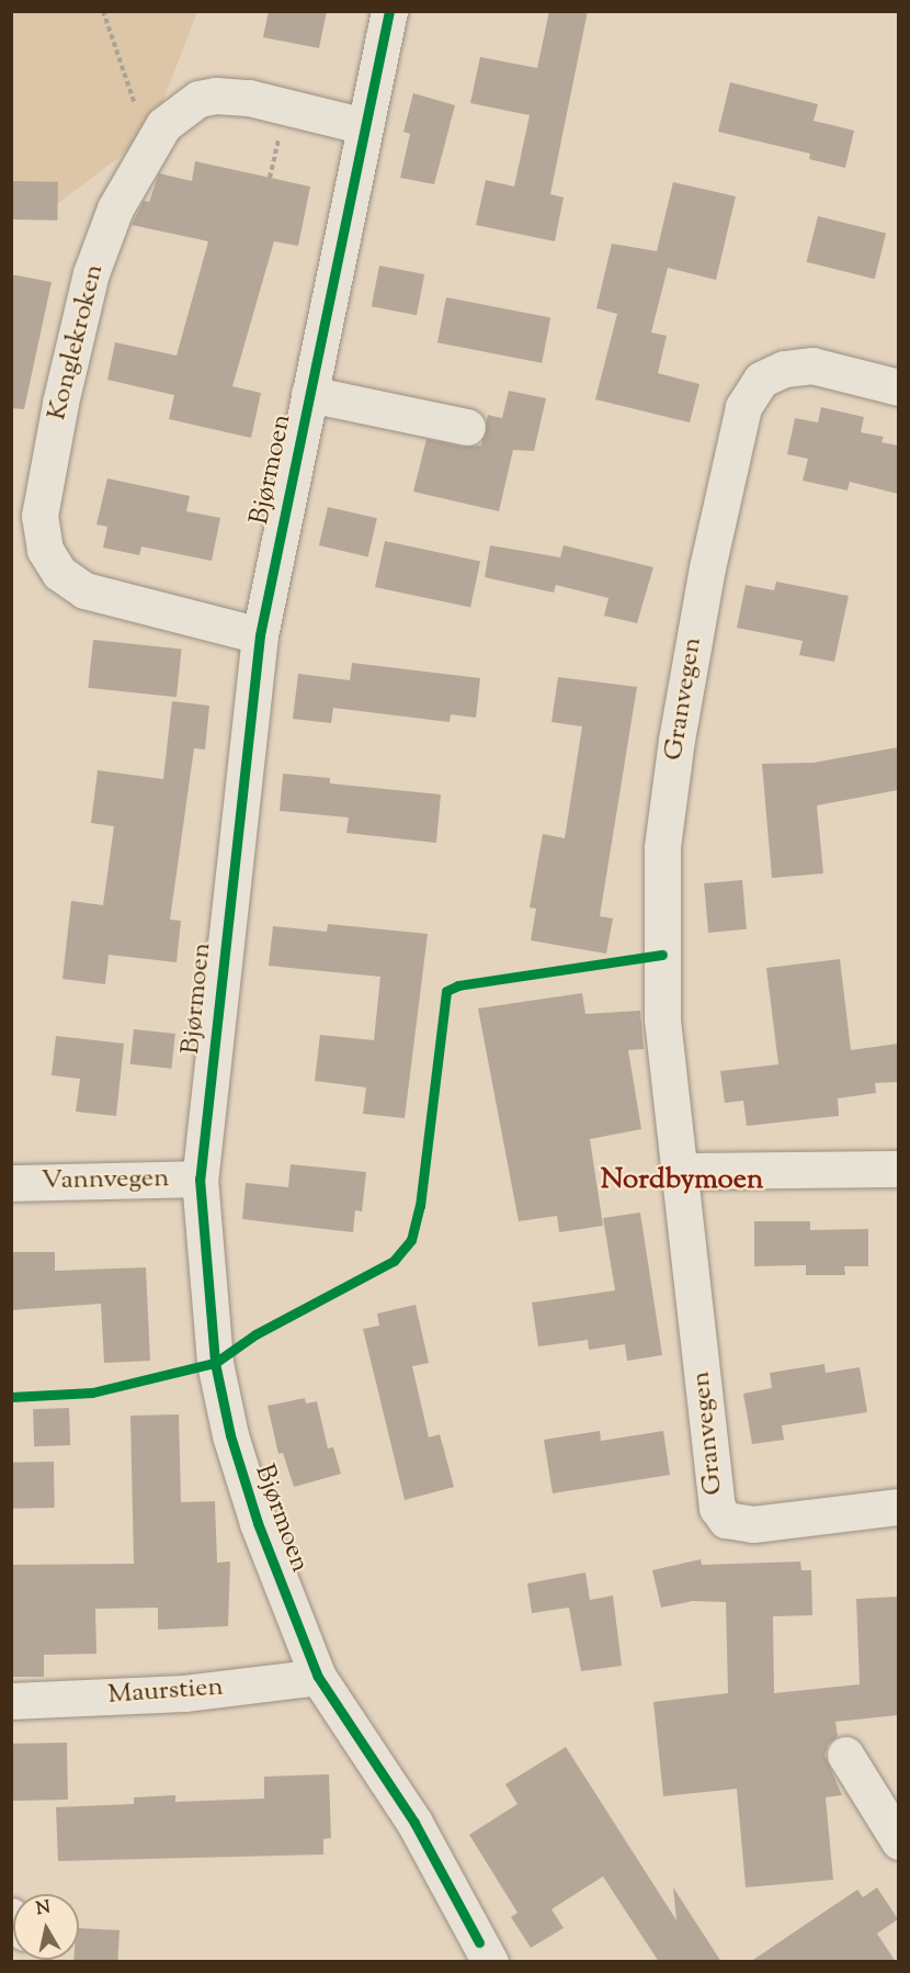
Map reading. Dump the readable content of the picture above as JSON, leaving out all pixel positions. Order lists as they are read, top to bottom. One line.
{"streets":{"street":["Konglekroken","Bjørmoen","Granvegen","Vannvegen","Maurstien"]},"crossings":[["Konglekroken","Bjørmoen"],["Bjørmoen","Vannvegen"],["Bjørmoen","Maurstien"]],"districts":["Nordbymoen"],"north":"top"}
